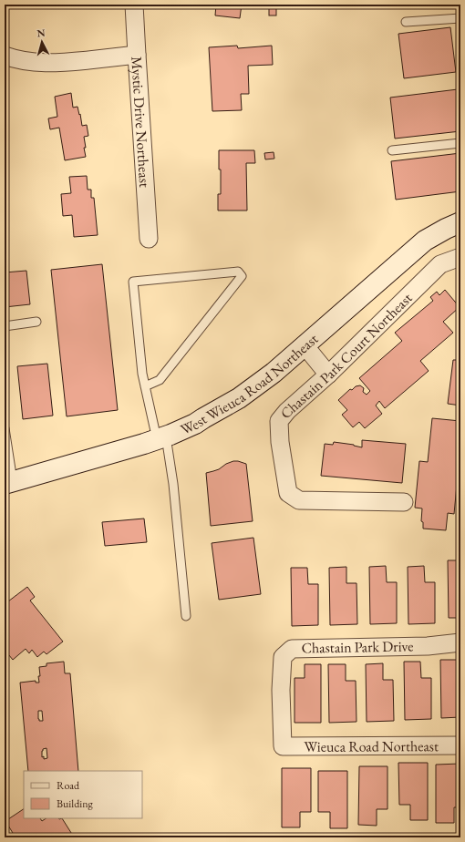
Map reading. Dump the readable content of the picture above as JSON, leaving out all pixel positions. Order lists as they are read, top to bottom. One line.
{"streets":{"street":["Mystic Drive Northeast","Chastain Park Court Northeast","West Wieuca Road Northeast","Chastain Park Drive","Wieuca Road Northeast"]},"crossings":[["Chastain Park Drive","Wieuca Road Northeast"]],"legend":["Road","Building"],"north":"top"}
